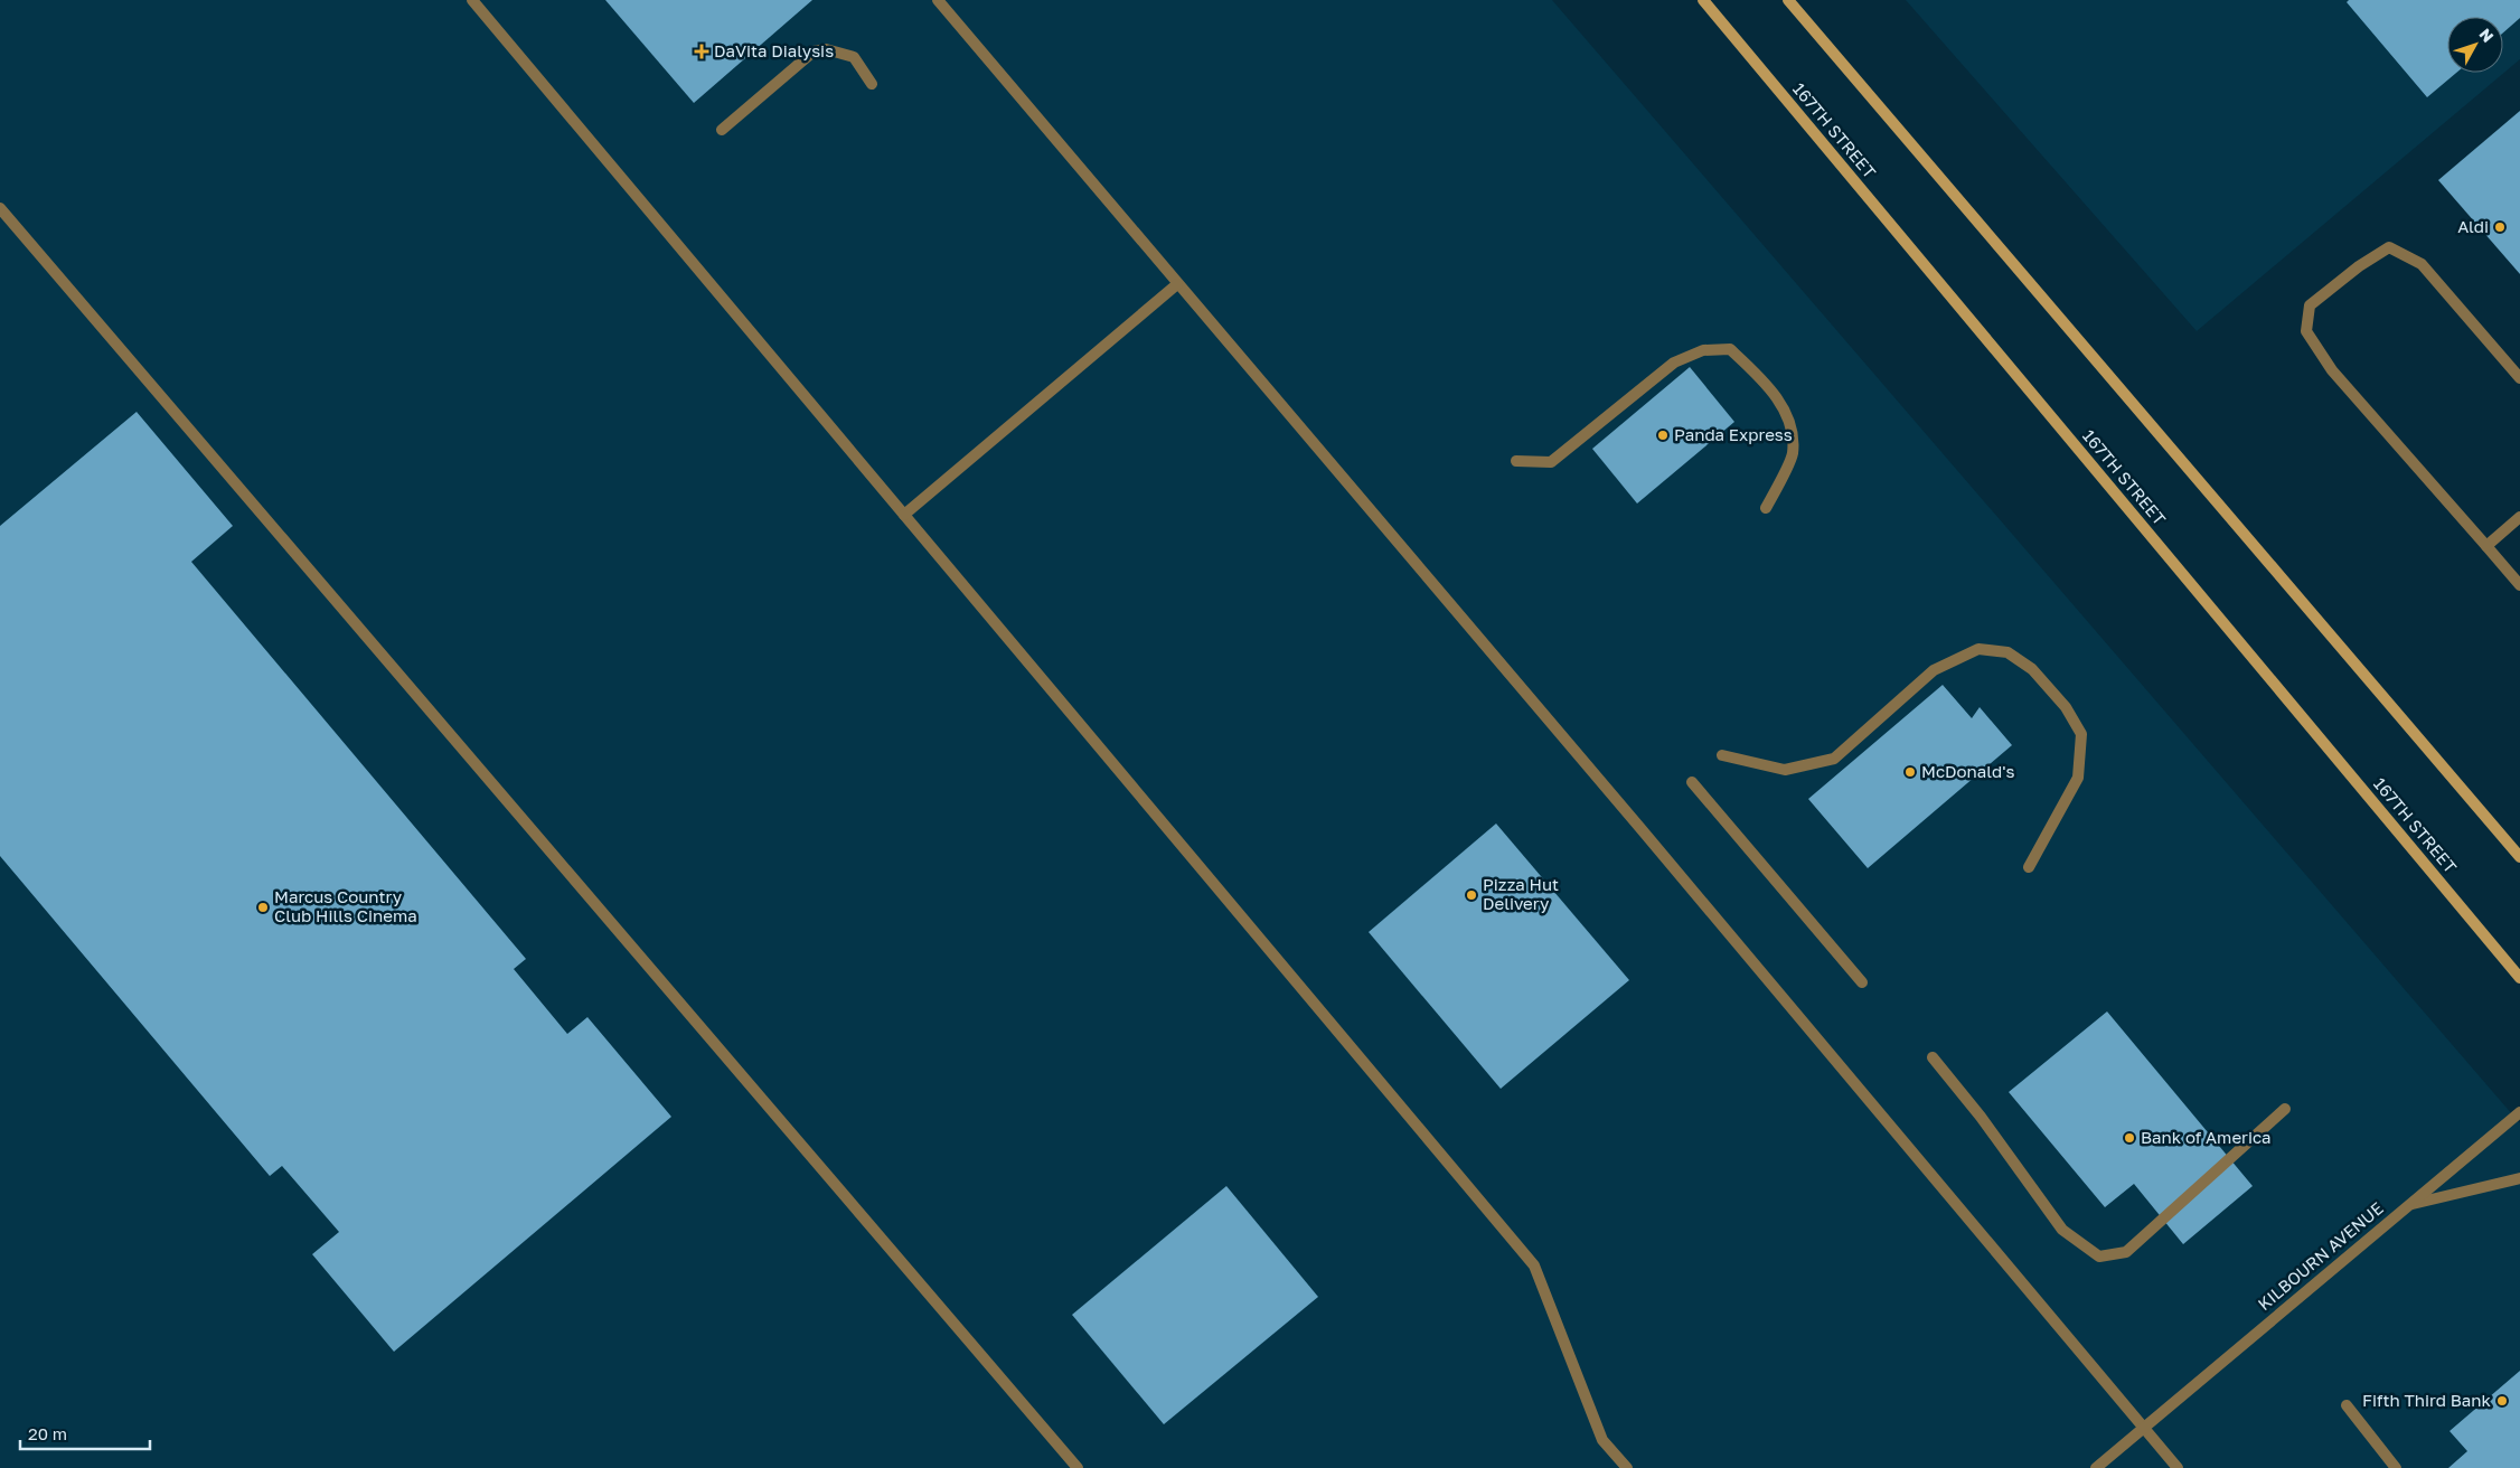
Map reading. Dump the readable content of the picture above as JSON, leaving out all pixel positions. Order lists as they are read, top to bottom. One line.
{"streets":{"main road":["167TH STREET"],"lane":["KILBOURN AVENUE"]},"places":{"health":["DaVita Dialysis"],"other":["Aldi","Panda Express","McDonald's","Pizza Hut Delivery","Marcus Country Club Hills Cinema","Bank of America","Fifth Third Bank"]},"scale_bar":"20 m","north":"top right"}
